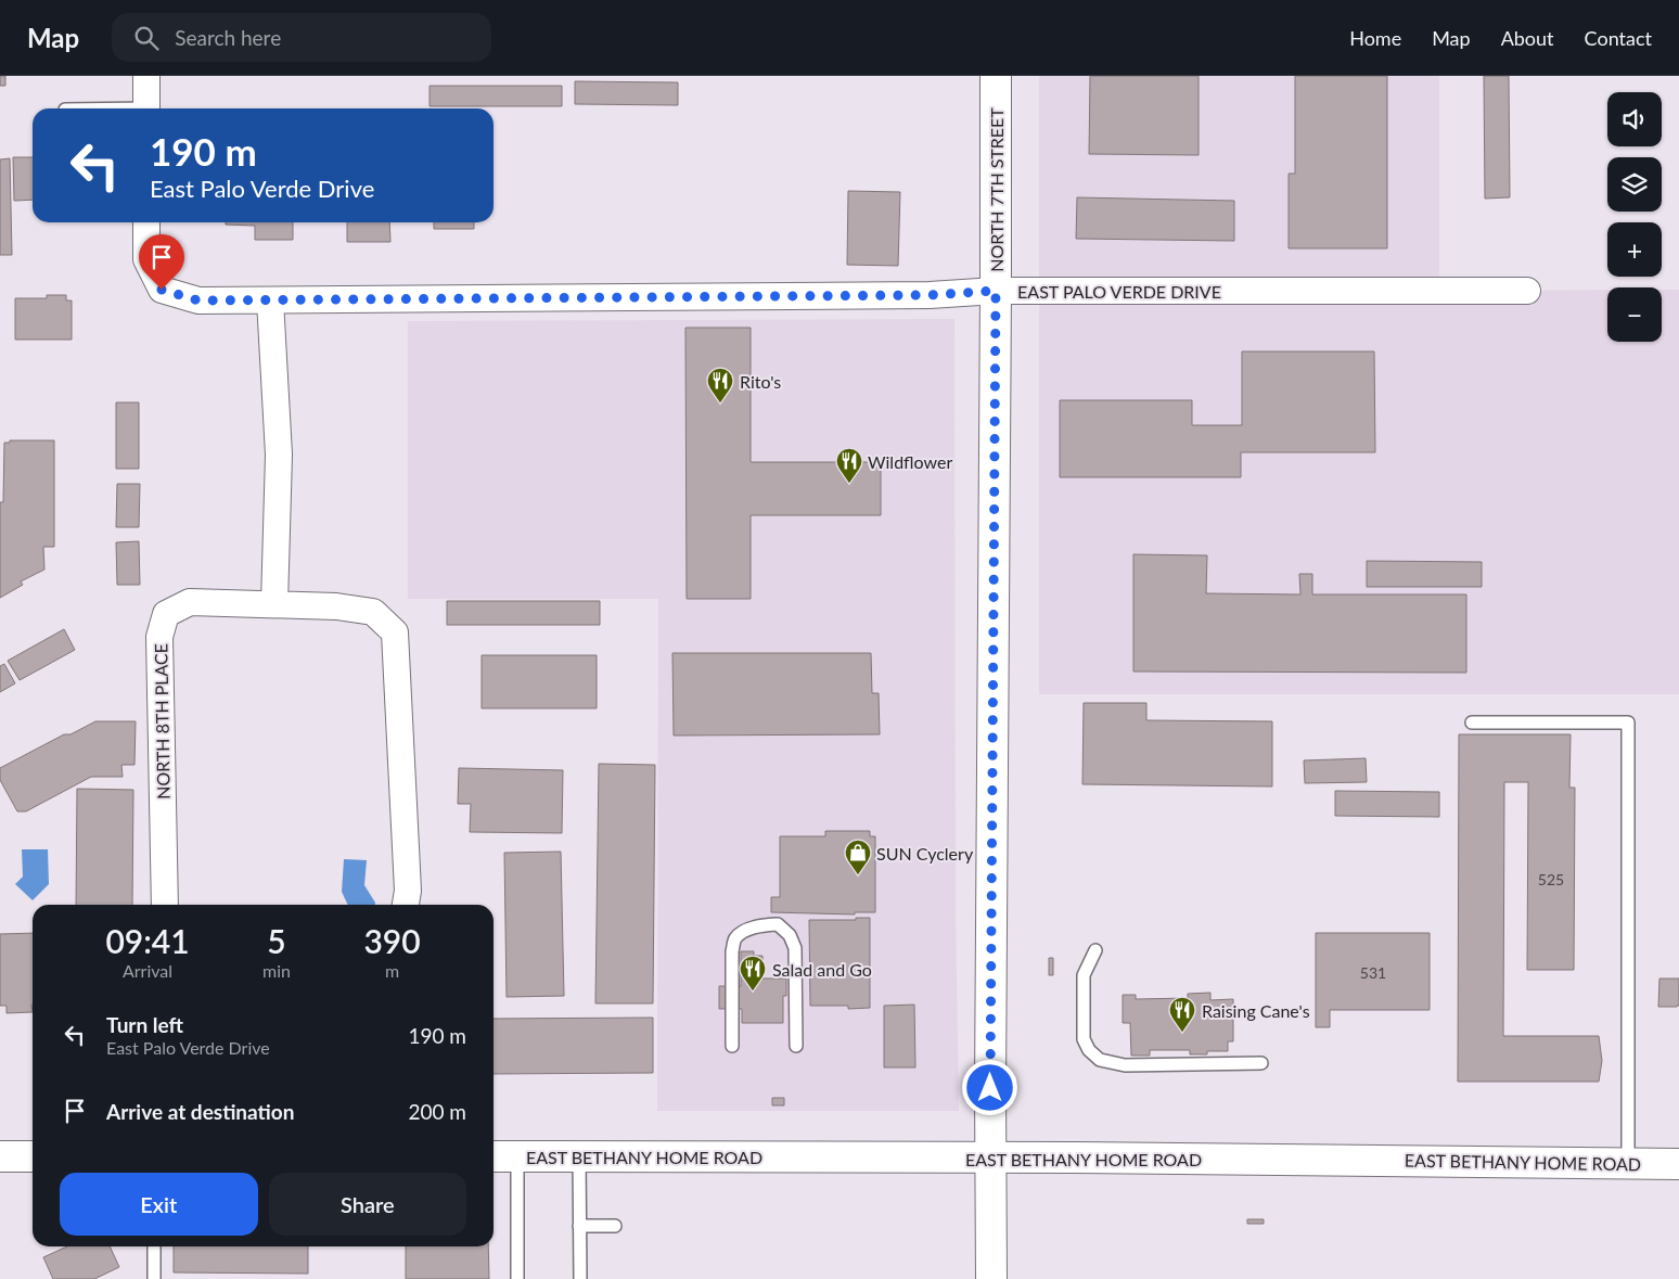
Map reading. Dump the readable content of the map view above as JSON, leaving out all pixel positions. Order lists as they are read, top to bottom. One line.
{"streets":{"main road":["NORTH 7TH STREET","EAST BETHANY HOME ROAD"],"street":["EAST PALO VERDE DRIVE","NORTH 8TH PLACE"]},"crossings":[["NORTH 7TH STREET","EAST PALO VERDE DRIVE"],["NORTH 7TH STREET","EAST BETHANY HOME ROAD"]],"places":{"restaurant":["Rito's","Wildflower","Salad and Go","Raising Cane's"],"shop":["SUN Cyclery"]},"house_numbers":["525","531"],"page":{"header":"Map","search":"Search here","nav":["Home","Map","About","Contact"],"map_buttons":["+","−"],"turn":["190 m","East Palo Verde Drive"],"eta":["09:41","Arrival","5","min","390","m"],"list":[{"name":"Turn left","note":"East Palo Verde Drive","value":"190 m"},{"name":"Arrive at destination","value":"200 m"}],"buttons":["Exit","Share"]}}
